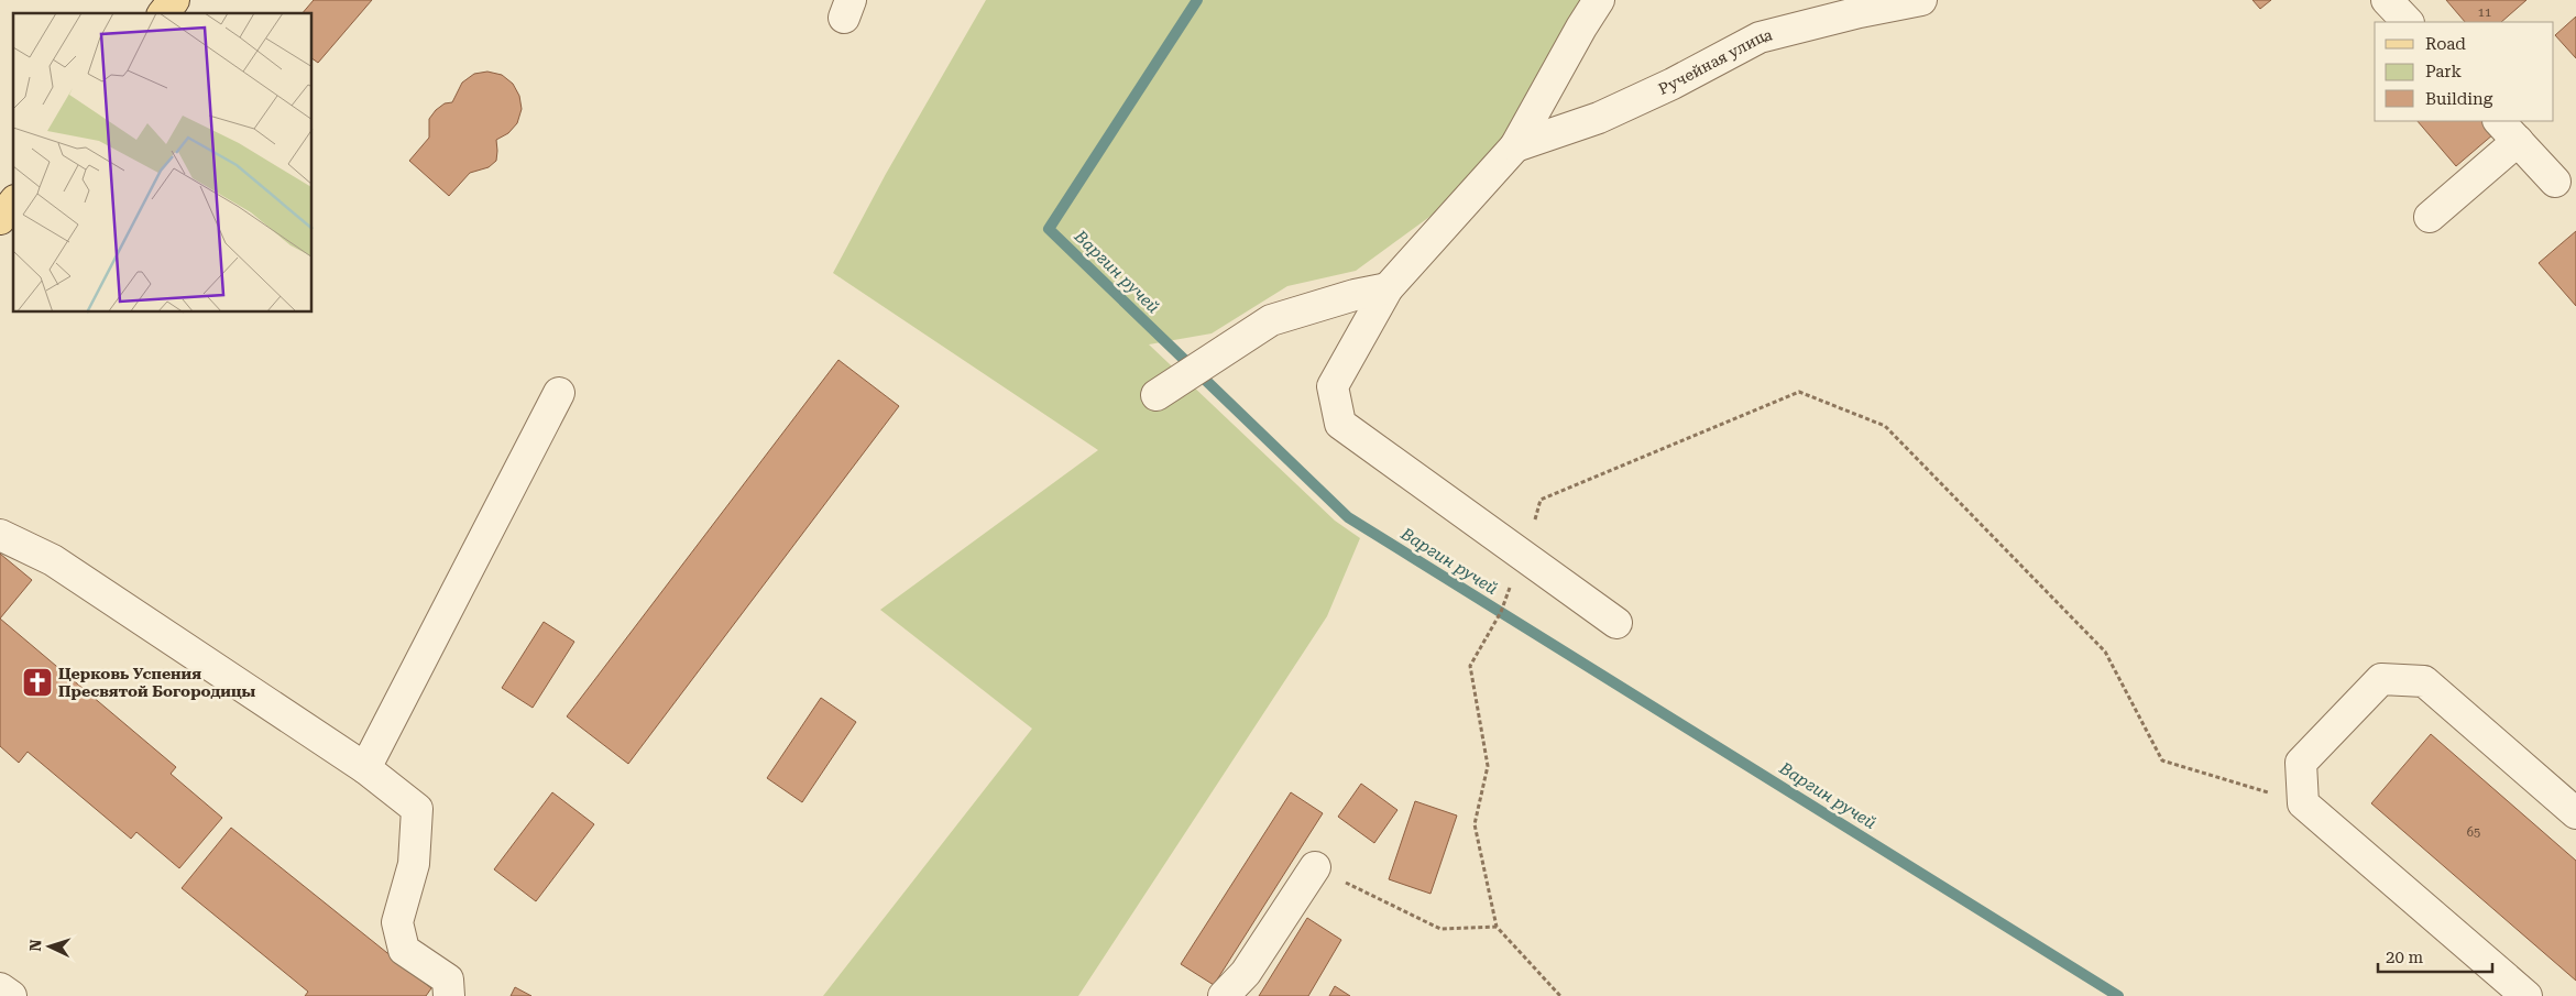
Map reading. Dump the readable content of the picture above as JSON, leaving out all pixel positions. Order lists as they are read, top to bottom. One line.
{"streets":{"street":["Ручейная улица"]},"water":["Варгин ручей"],"places":{"church":["Церковь Успения Пресвятой Богородицы"]},"house_numbers":["11","65"],"legend":["Road","Park","Building"],"scale_bar":"20 m","north":"left"}
